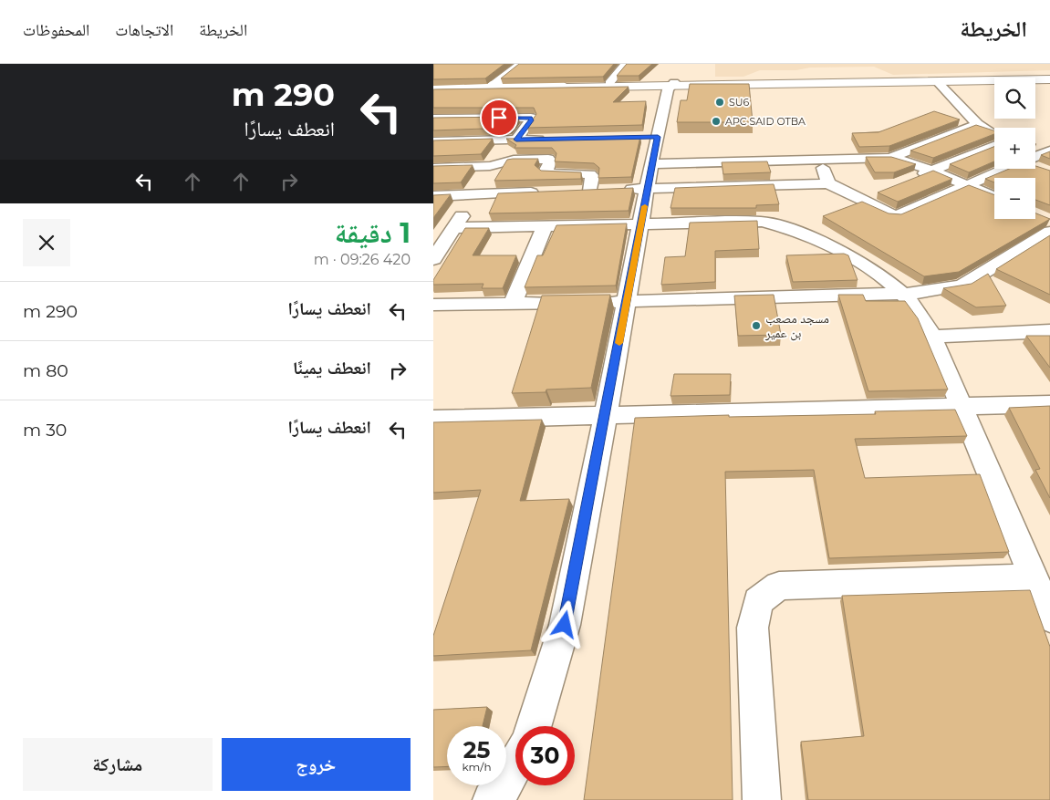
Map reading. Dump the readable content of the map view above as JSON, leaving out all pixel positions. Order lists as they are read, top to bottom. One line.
{"places":["SU6","APC SAID OTBA","مسجد مصعب بن عمير"],"page":{"header":"الخريطة","nav":["الخريطة","الاتجاهات","المحفوظات"],"turn":["290 m","انعطف يسارًا"],"map_buttons":["+","−"],"heading":["1 دقيقة","420 m · 09:26"],"list":[{"name":"انعطف يسارًا","value":"290 m"},{"name":"انعطف يمينًا","value":"80 m"},{"name":"انعطف يسارًا","value":"30 m"}],"speed":"25 km/h","limit":"30","buttons":["خروج","مشاركة"]}}
